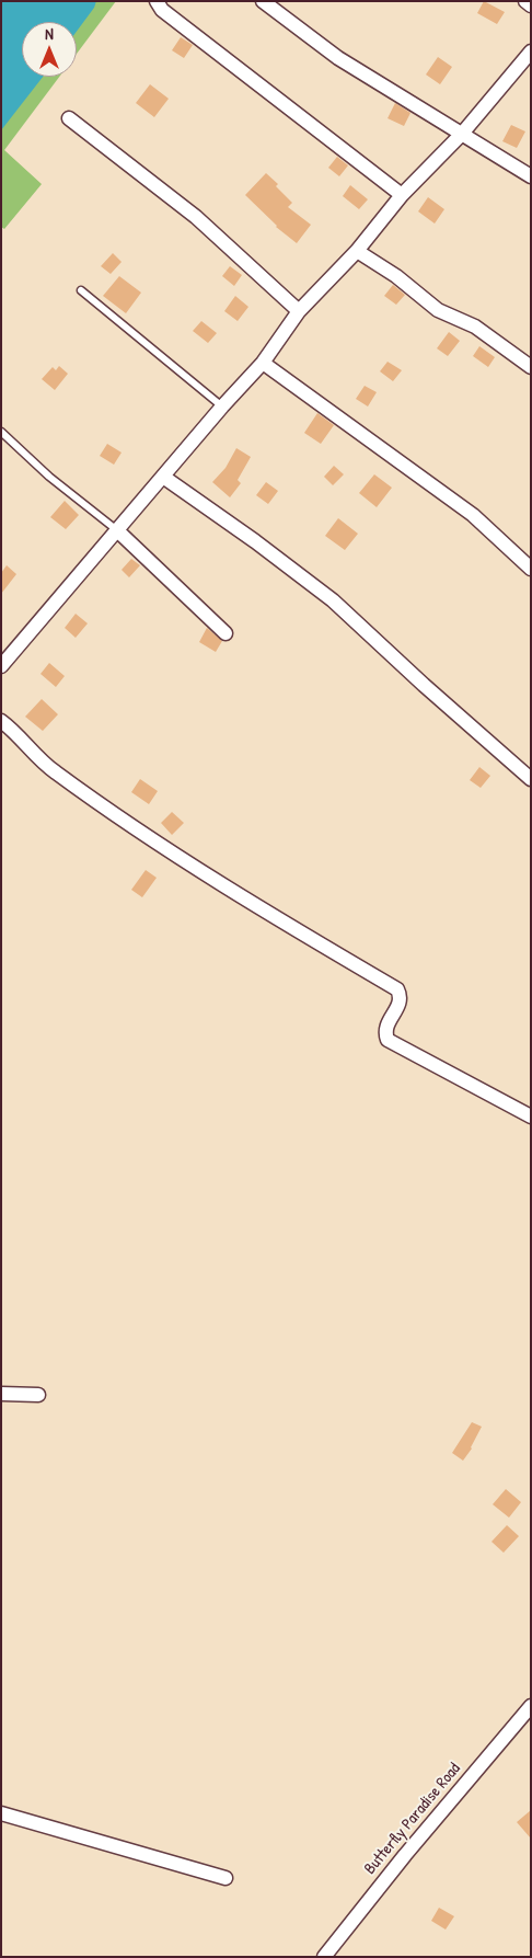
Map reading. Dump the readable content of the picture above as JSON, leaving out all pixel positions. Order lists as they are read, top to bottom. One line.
{"streets":{"street":["Butterfly Paradise Road"]},"north":"top"}
